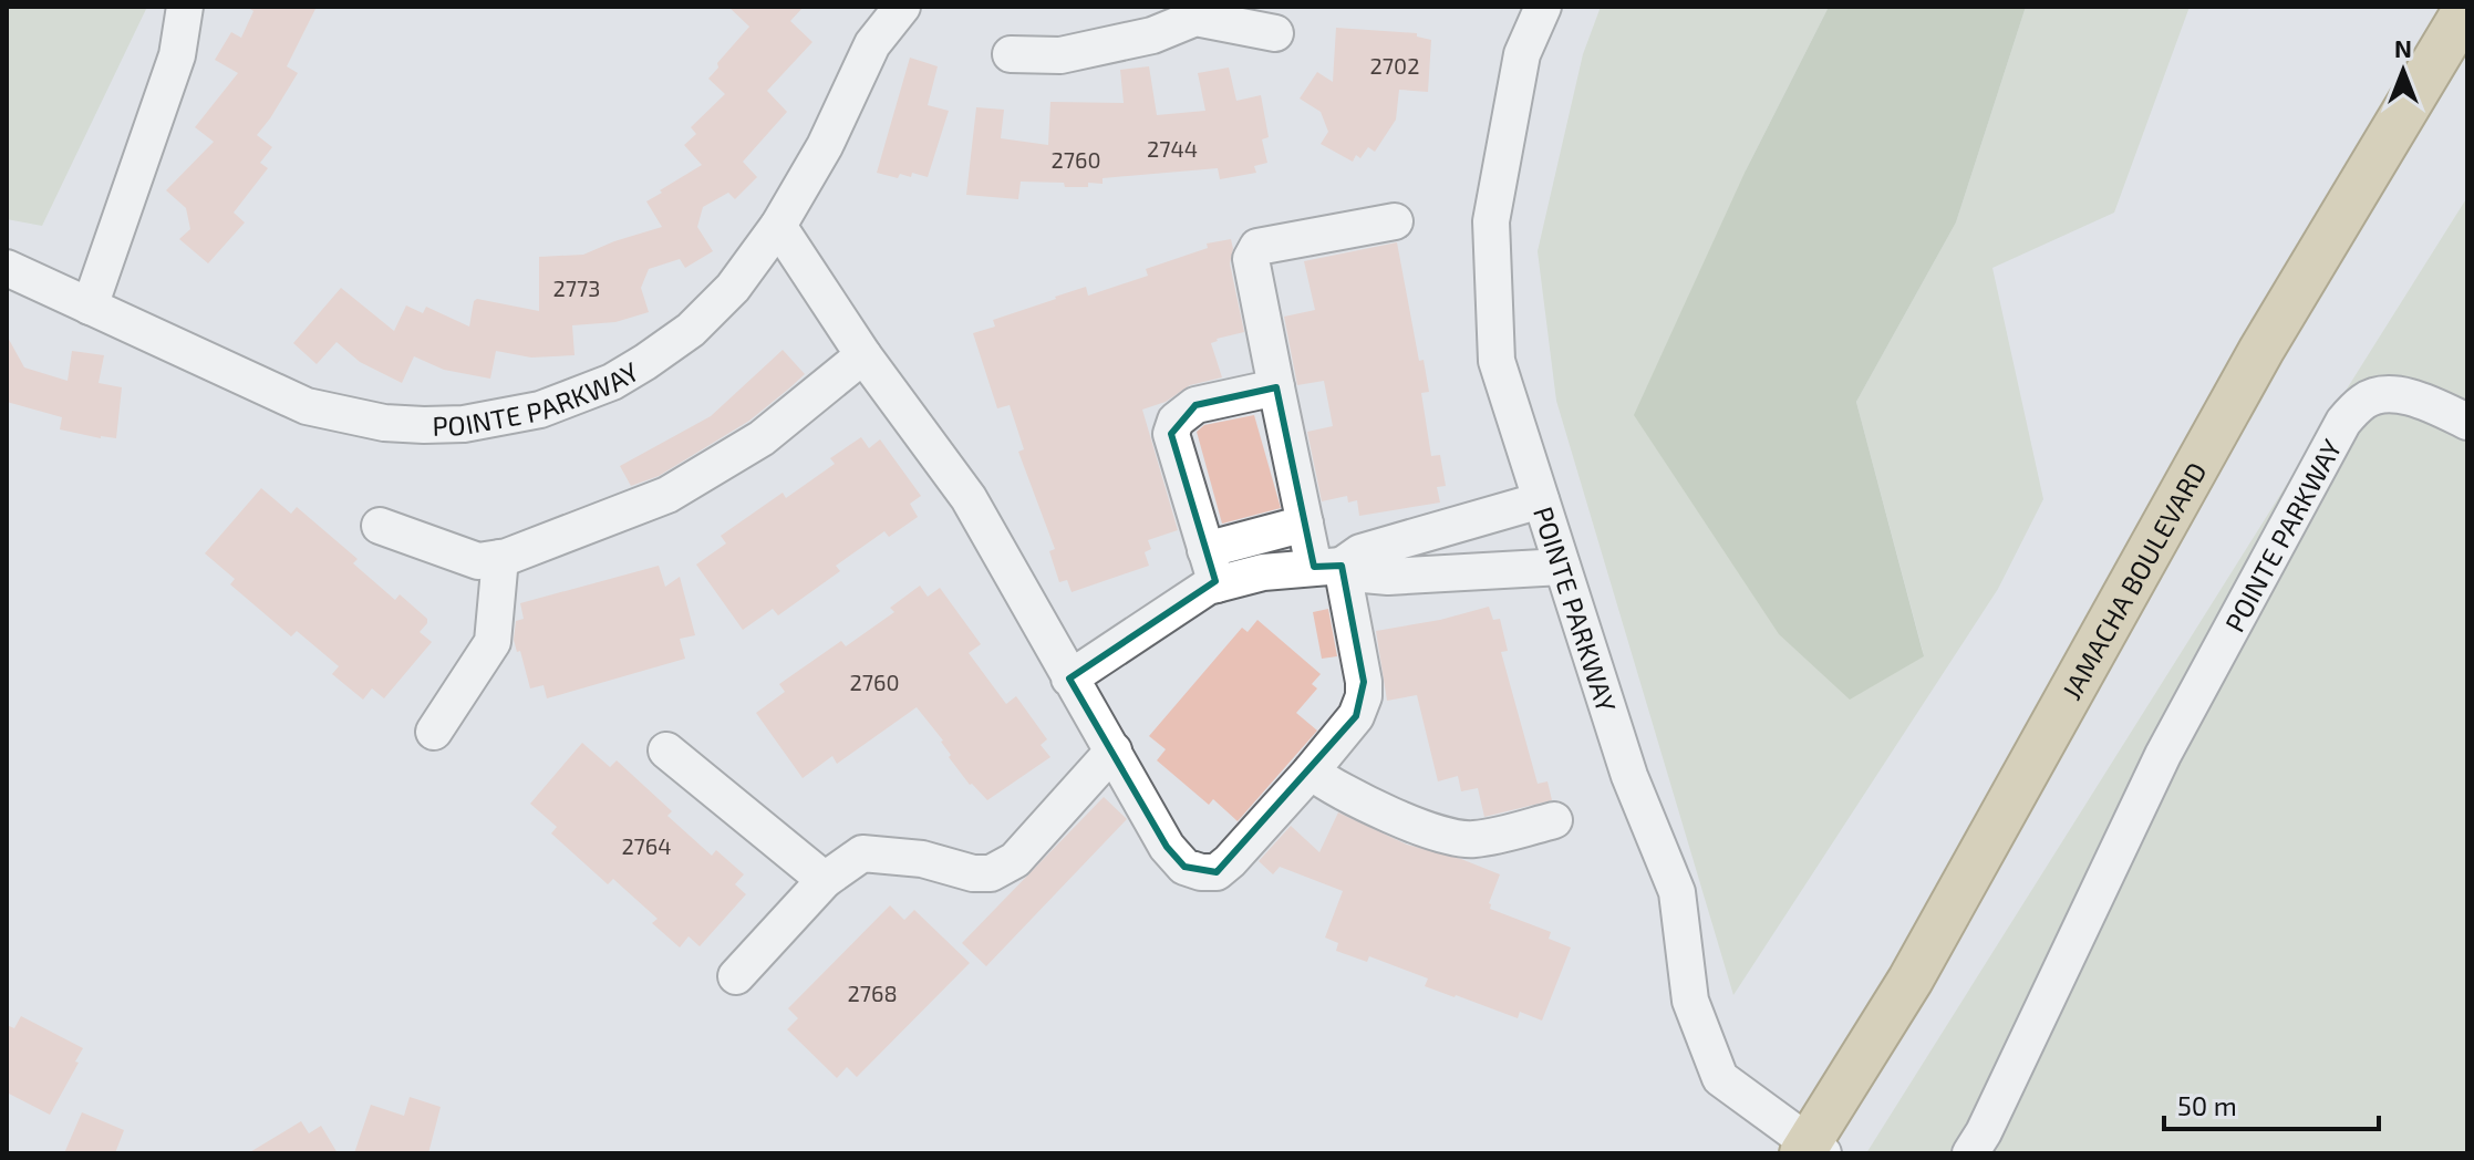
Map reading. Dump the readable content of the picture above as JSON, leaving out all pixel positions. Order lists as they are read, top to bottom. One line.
{"streets":{"main road":["JAMACHA BOULEVARD"],"street":["POINTE PARKWAY"]},"crossings":[["POINTE PARKWAY","JAMACHA BOULEVARD"]],"house_numbers":["2702","2744","2760","2773","2760","2764","2768"],"scale_bar":"50 m","north":"top"}
